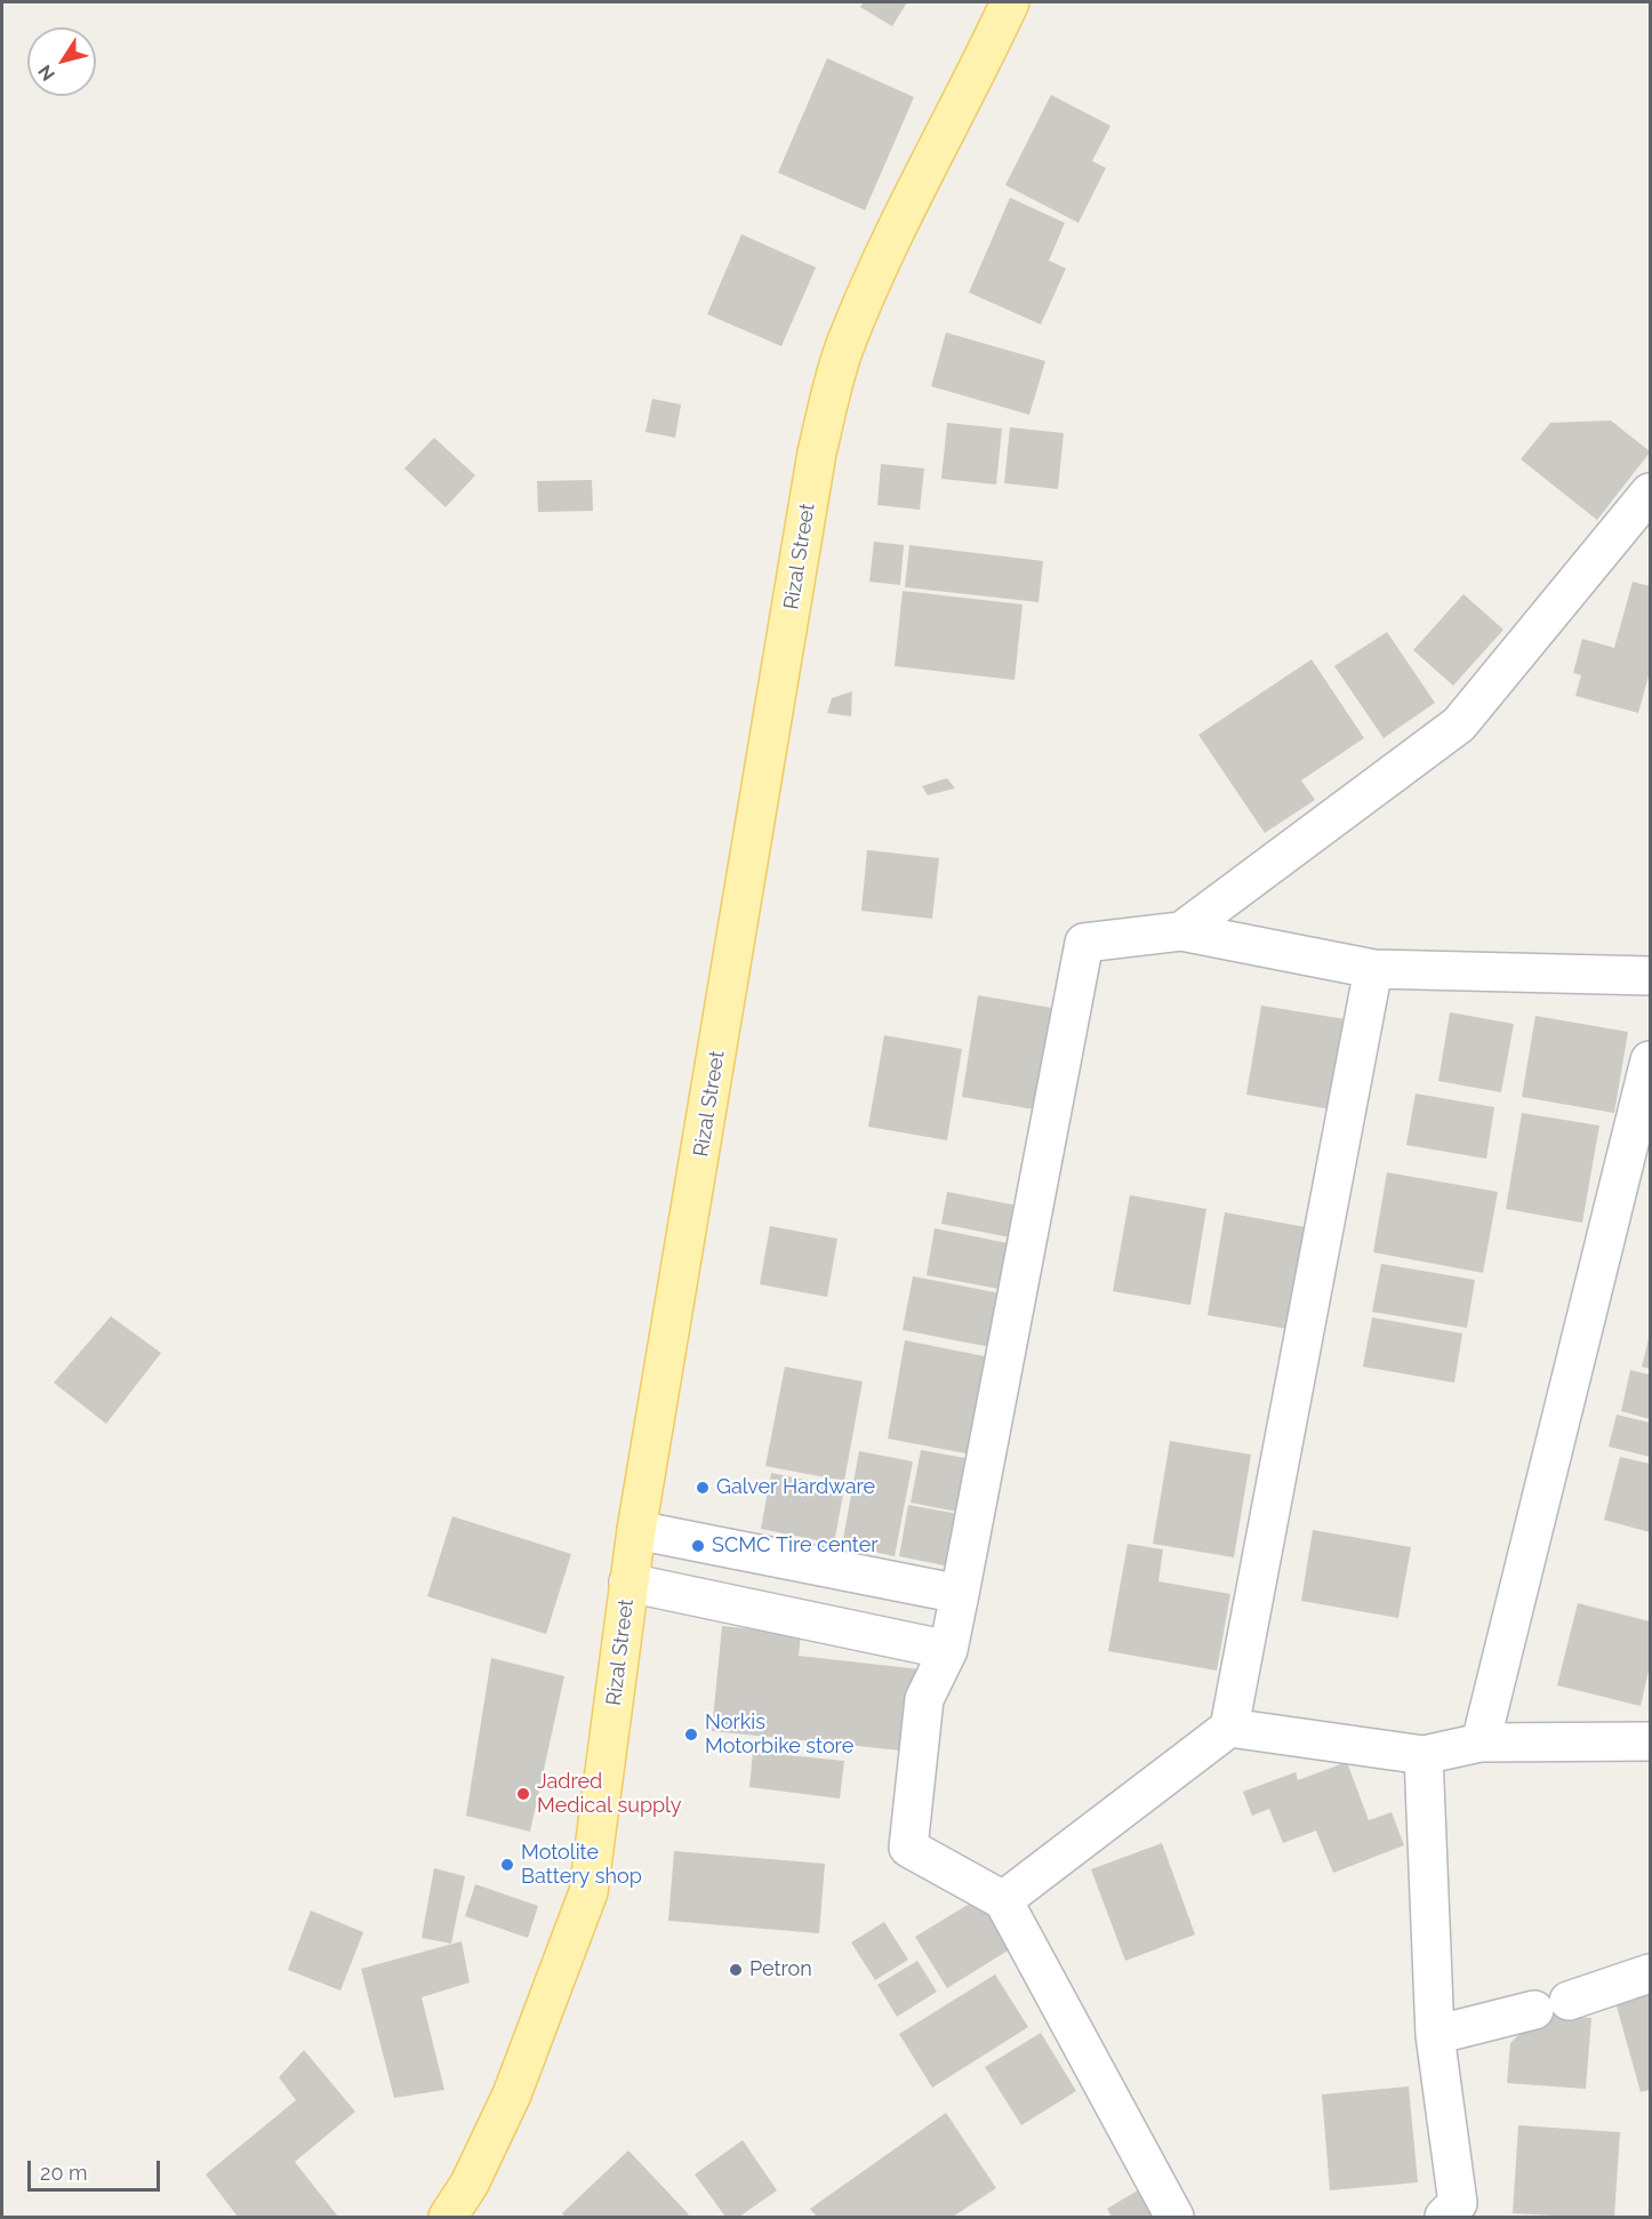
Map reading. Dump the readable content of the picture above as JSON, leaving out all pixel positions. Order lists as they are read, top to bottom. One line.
{"streets":{"main road":["Rizal Street"]},"places":["Galver Hardware","SCMC Tire center","Norkis Motorbike store","Jadred Medical supply","Motolite Battery shop","Petron"],"scale_bar":"20 m","north":"bottom left"}
